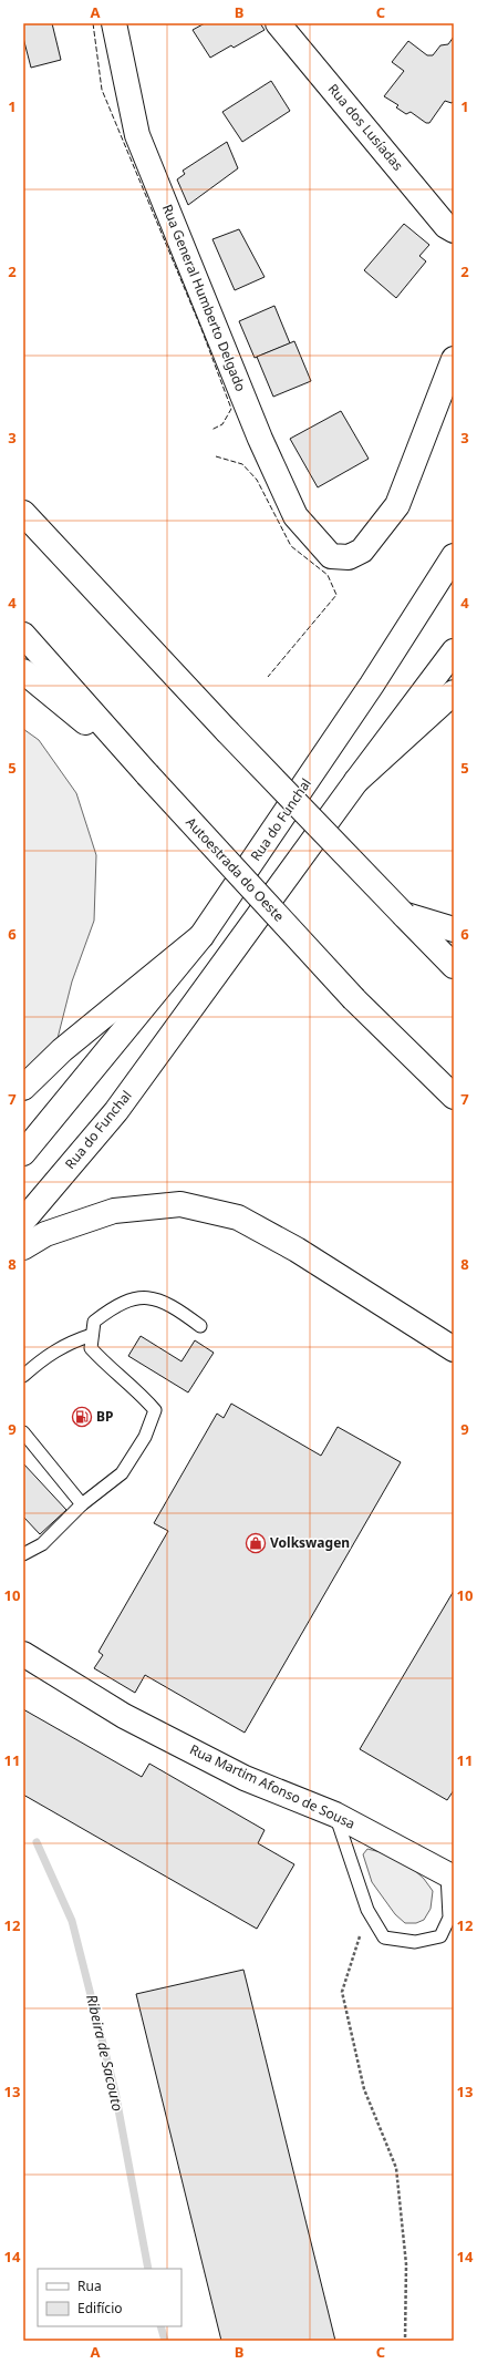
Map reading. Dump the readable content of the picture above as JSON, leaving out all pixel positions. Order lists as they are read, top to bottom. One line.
{"streets":{"main road":["Rua dos Lusíadas","Rua General Humberto Delgado","Rua do Funchal","Autoestrada do Oeste","Rua Martim Afonso de Sousa"]},"water":["Ribeira de Sacouto"],"places":{"fuel station":["BP"],"shop":["Volkswagen"]},"legend":["Rua","Edifício"],"grid":{"columns":["A","B","C"],"rows":["1","2","3","4","5","6","7","8","9","10","11","12","13","14"]}}
